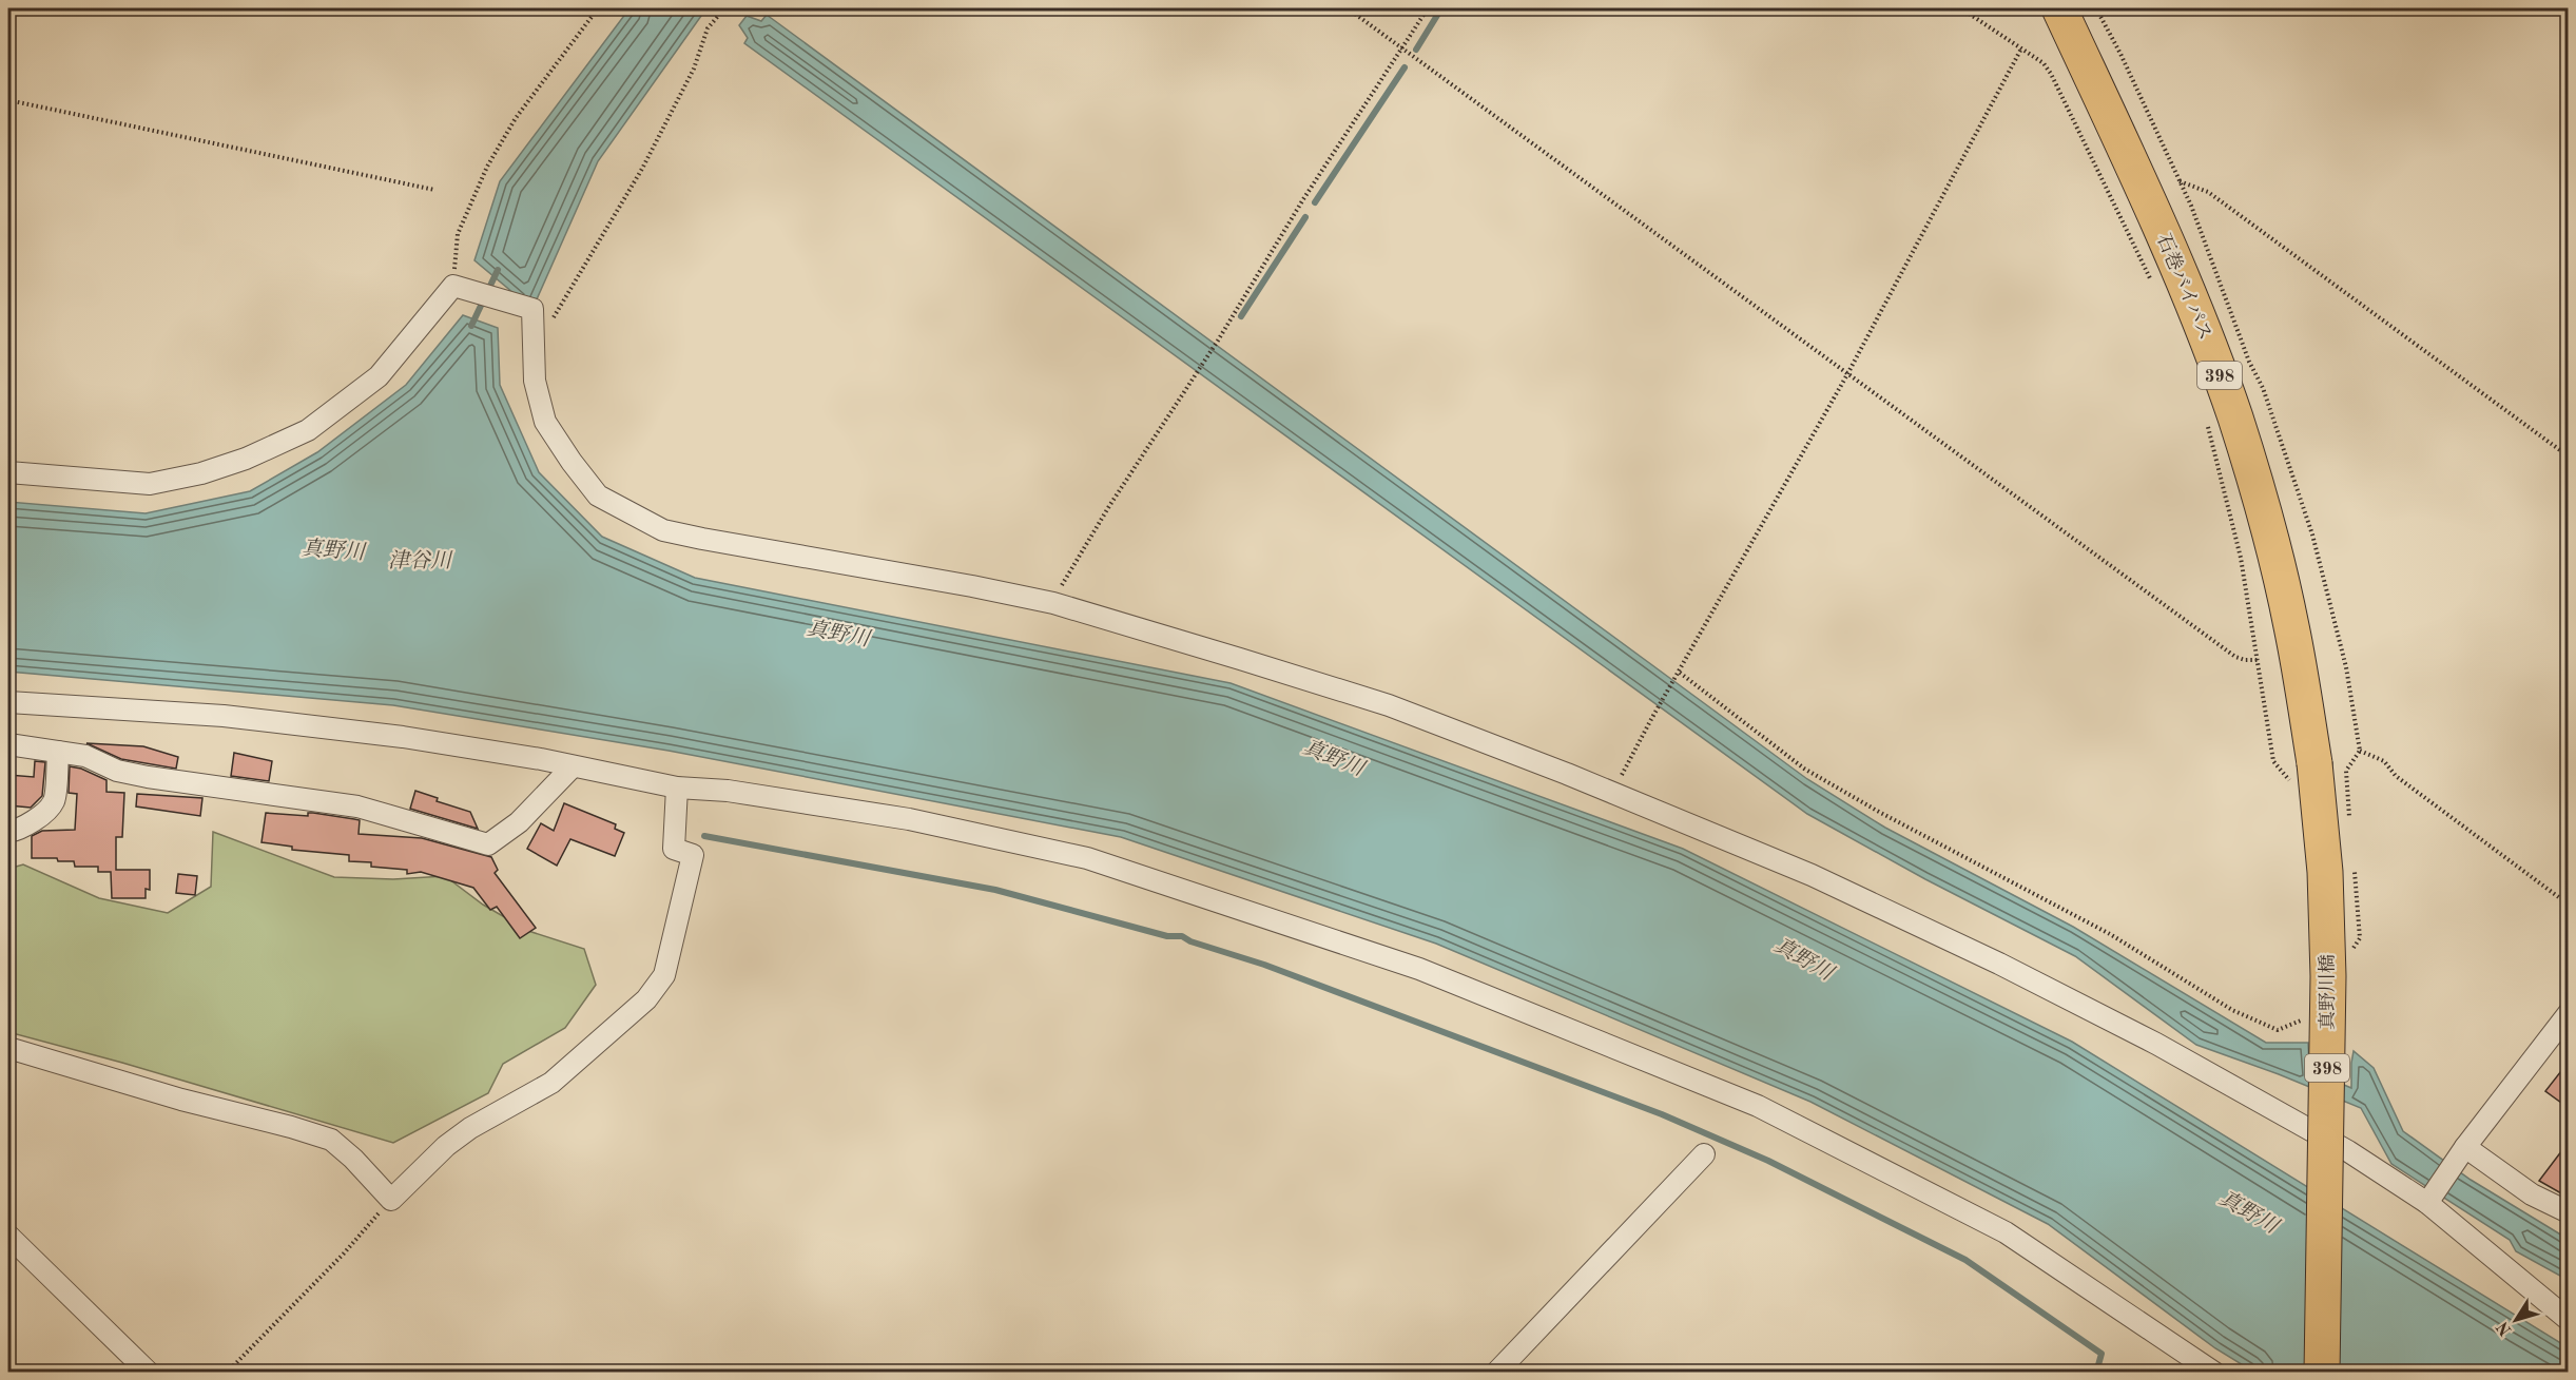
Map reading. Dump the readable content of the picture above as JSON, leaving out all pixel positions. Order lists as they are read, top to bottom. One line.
{"streets":{"highway":["石巻バイパス","398","真野川橋"]},"crossings":[["石巻バイパス","真野川橋"]],"water":["真野川","津谷川"],"north":"bottom left"}
